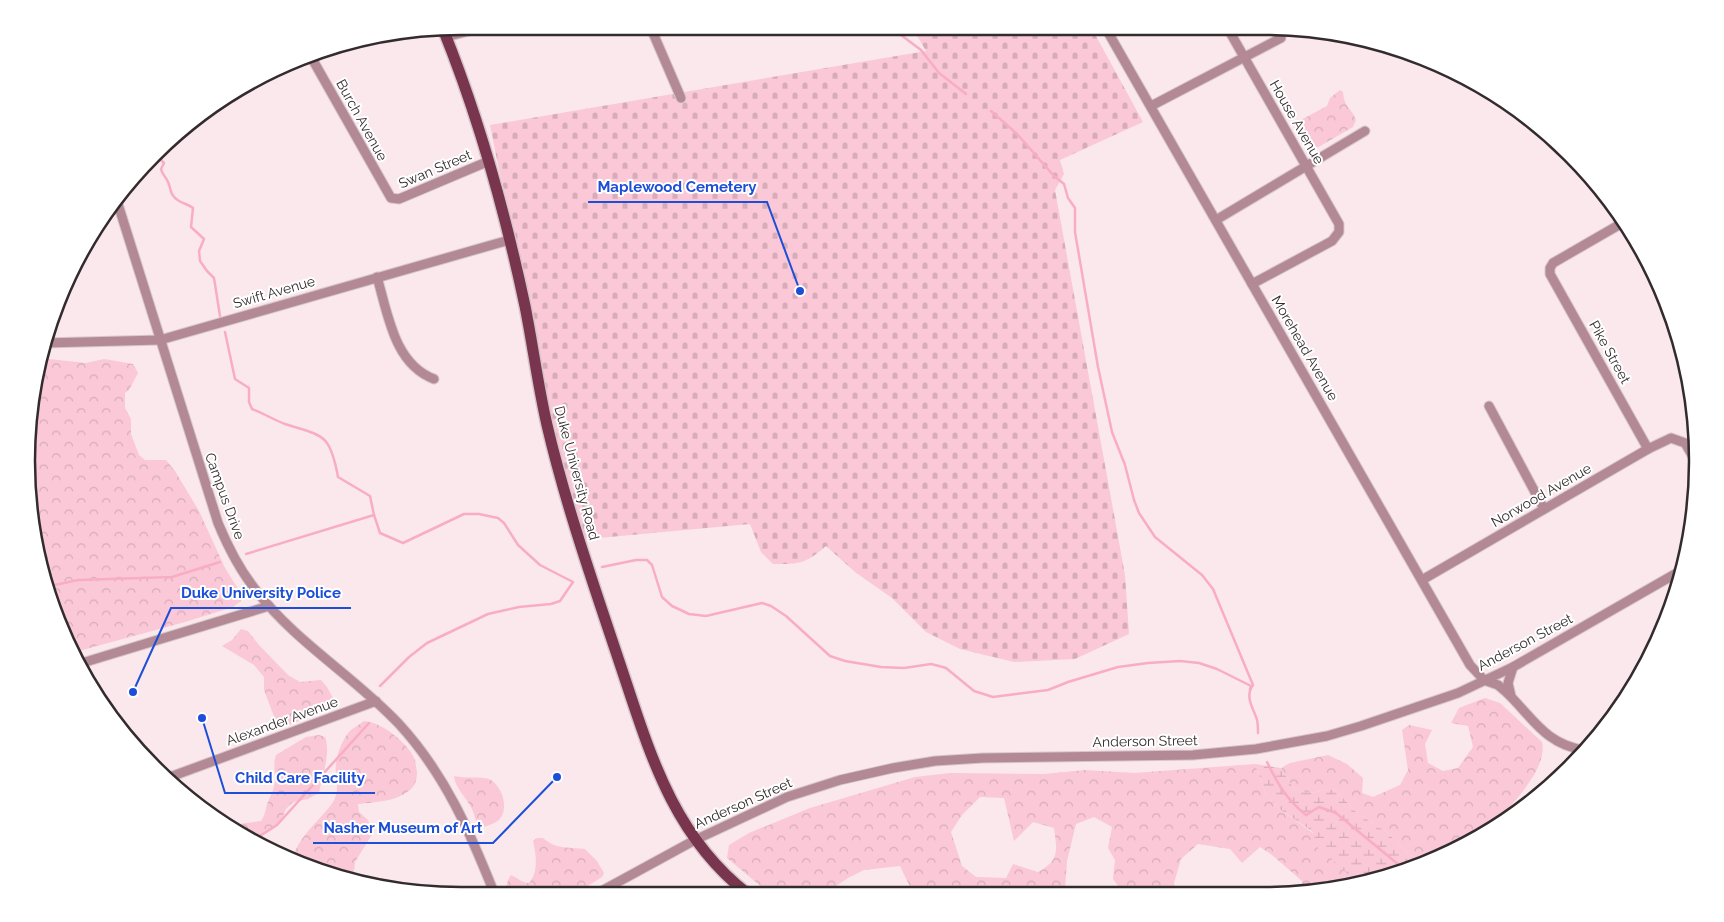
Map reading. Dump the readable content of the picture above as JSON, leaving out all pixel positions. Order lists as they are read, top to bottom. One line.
{"streets":{"main road":["Duke University Road"],"street":["Burch Avenue","House Avenue","Swan Street","Swift Avenue","Morehead Avenue","Pike Street","Norwood Avenue","Campus Drive","Anderson Street","Alexander Avenue"]},"crossings":[["Burch Avenue","Swan Street"],["House Avenue","Morehead Avenue"],["Swan Street","Duke University Road"],["Swift Avenue","Duke University Road"],["Swift Avenue","Campus Drive"],["Morehead Avenue","Norwood Avenue"],["Morehead Avenue","Anderson Street"],["Pike Street","Norwood Avenue"],["Duke University Road","Anderson Street"],["Campus Drive","Alexander Avenue"]],"places":["Maplewood Cemetery","Duke University Police","Child Care Facility","Nasher Museum of Art"]}
